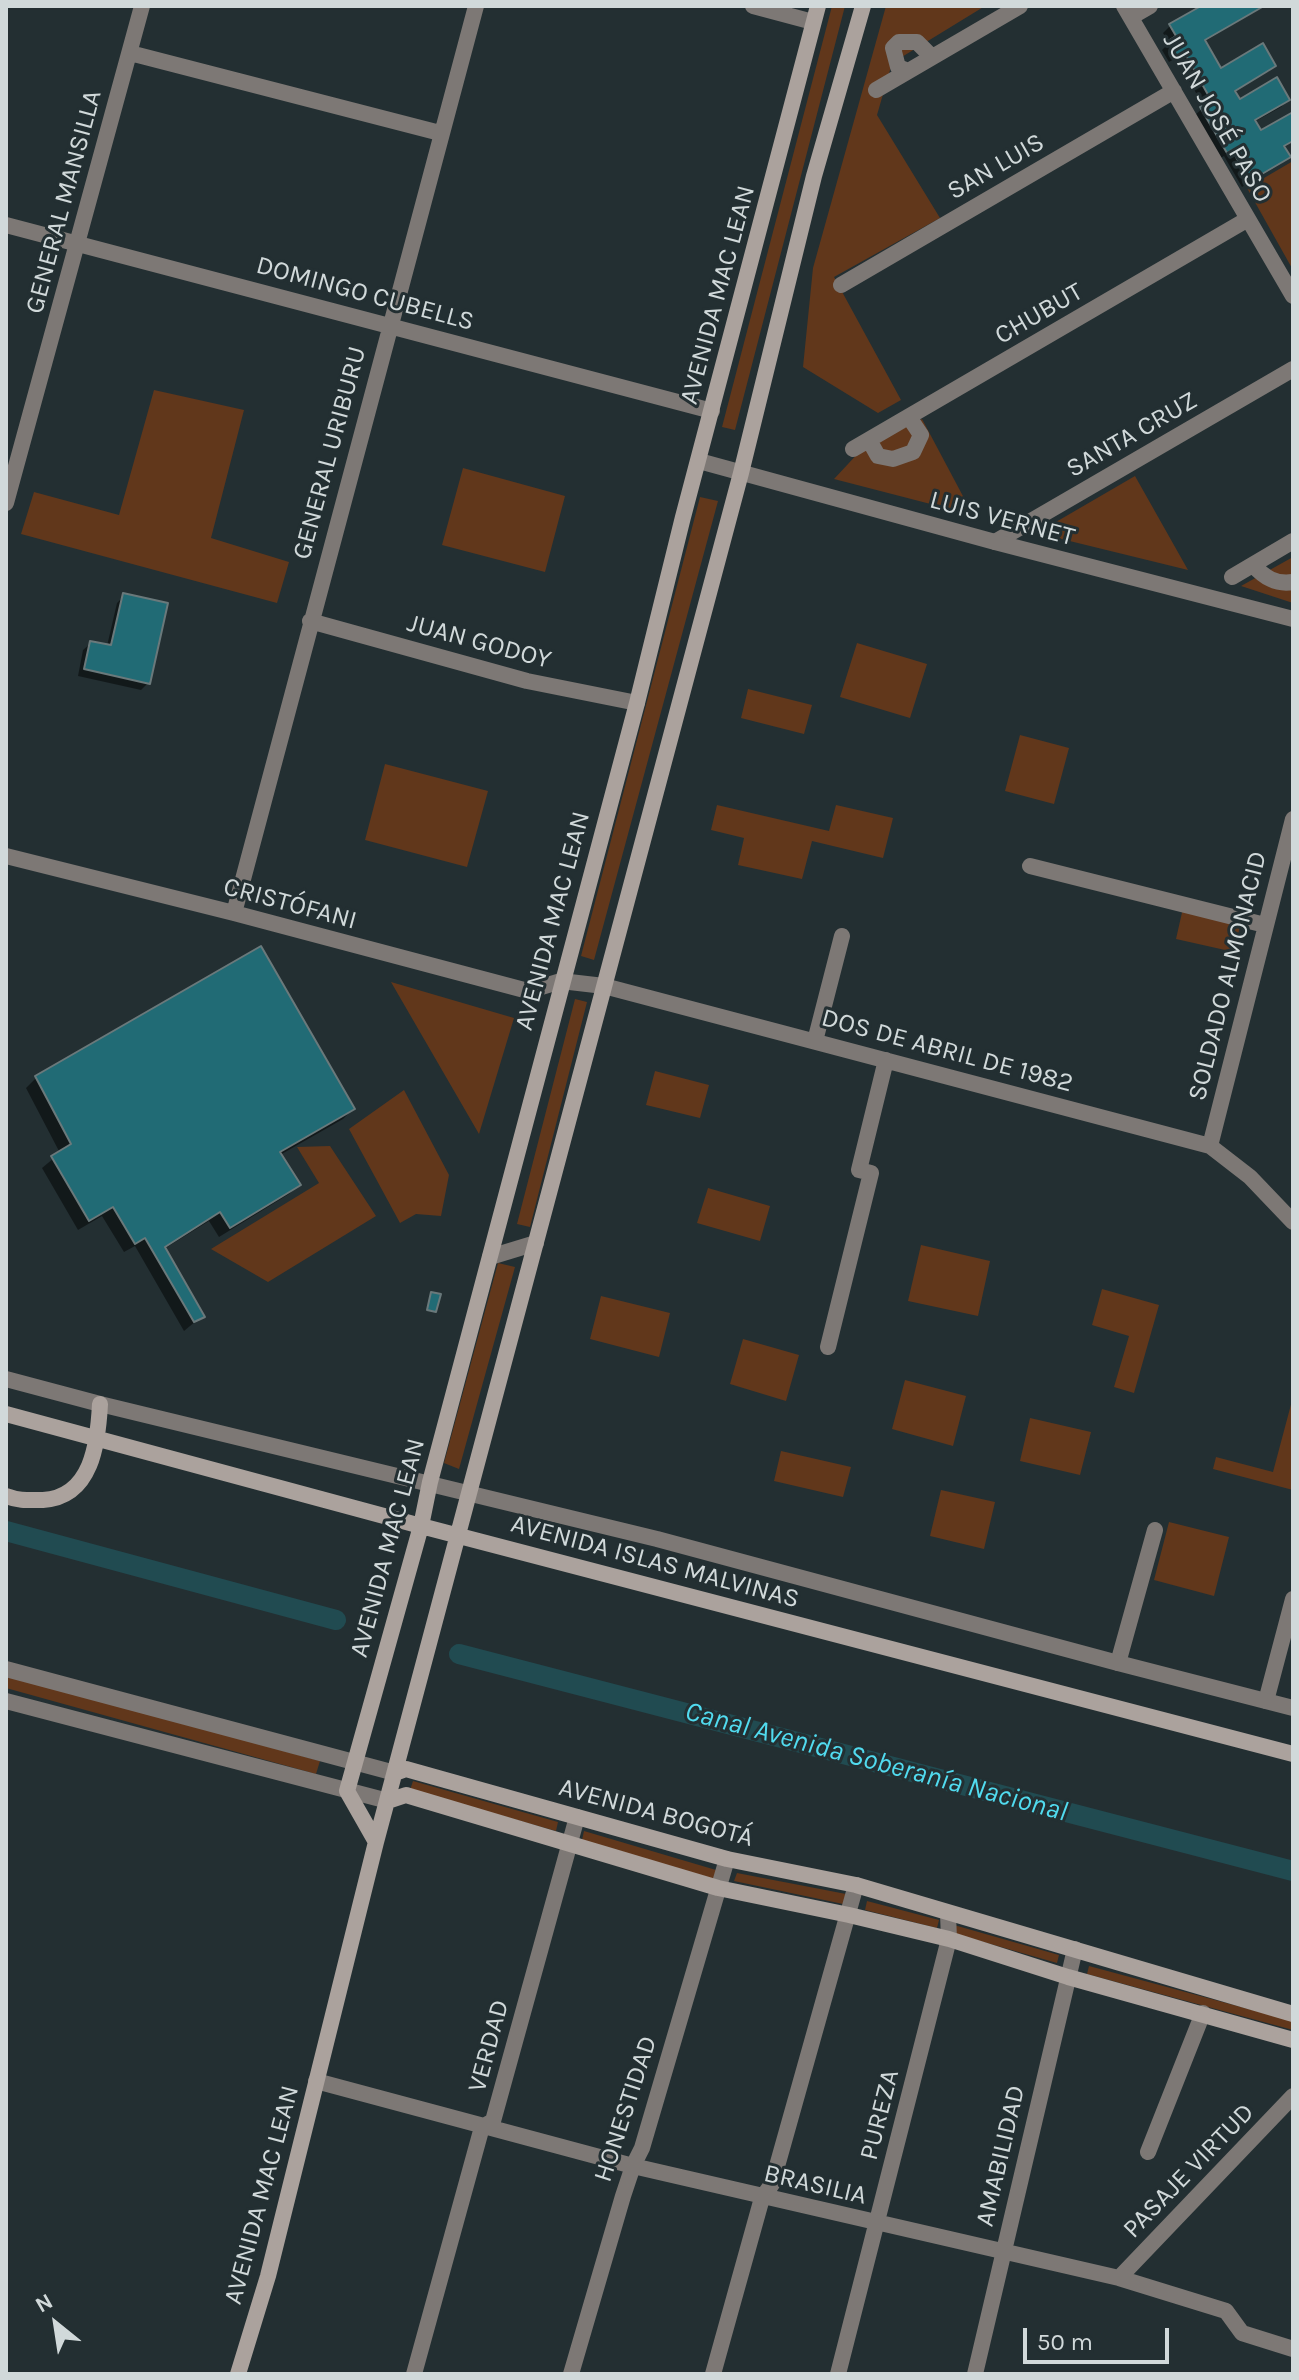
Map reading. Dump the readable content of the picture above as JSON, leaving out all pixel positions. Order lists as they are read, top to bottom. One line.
{"streets":{"main road":["AVENIDA MAC LEAN","AVENIDA ISLAS MALVINAS","AVENIDA BOGOTÁ"],"street":["JUAN JOSÉ PASO","SAN LUIS","GENERAL MANSILLA","DOMINGO CUBELLS","CHUBUT","SANTA CRUZ","GENERAL URIBURU","LUIS VERNET","JUAN GODOY","CRISTÓFANI","SOLDADO ALMONACID","DOS DE ABRIL DE 1982","VERDAD","HONESTIDAD","PUREZA","AMABILIDAD","PASAJE VIRTUD","BRASILIA"]},"crossings":[["JUAN JOSÉ PASO","SAN LUIS"],["JUAN JOSÉ PASO","CHUBUT"],["GENERAL MANSILLA","DOMINGO CUBELLS"],["DOMINGO CUBELLS","AVENIDA MAC LEAN"],["DOMINGO CUBELLS","GENERAL URIBURU"],["AVENIDA MAC LEAN","LUIS VERNET"],["AVENIDA MAC LEAN","JUAN GODOY"],["AVENIDA MAC LEAN","CRISTÓFANI"],["AVENIDA MAC LEAN","DOS DE ABRIL DE 1982"],["AVENIDA MAC LEAN","AVENIDA ISLAS MALVINAS"],["AVENIDA MAC LEAN","AVENIDA BOGOTÁ"],["AVENIDA MAC LEAN","BRASILIA"],["SANTA CRUZ","LUIS VERNET"],["GENERAL URIBURU","JUAN GODOY"],["GENERAL URIBURU","CRISTÓFANI"],["CRISTÓFANI","DOS DE ABRIL DE 1982"],["SOLDADO ALMONACID","DOS DE ABRIL DE 1982"],["AVENIDA BOGOTÁ","VERDAD"],["AVENIDA BOGOTÁ","HONESTIDAD"],["AVENIDA BOGOTÁ","PUREZA"],["AVENIDA BOGOTÁ","AMABILIDAD"],["VERDAD","BRASILIA"],["HONESTIDAD","BRASILIA"],["PUREZA","BRASILIA"],["AMABILIDAD","BRASILIA"],["PASAJE VIRTUD","BRASILIA"]],"water":["Canal Avenida Soberanía Nacional"],"scale_bar":"50 m","north":"top left"}
